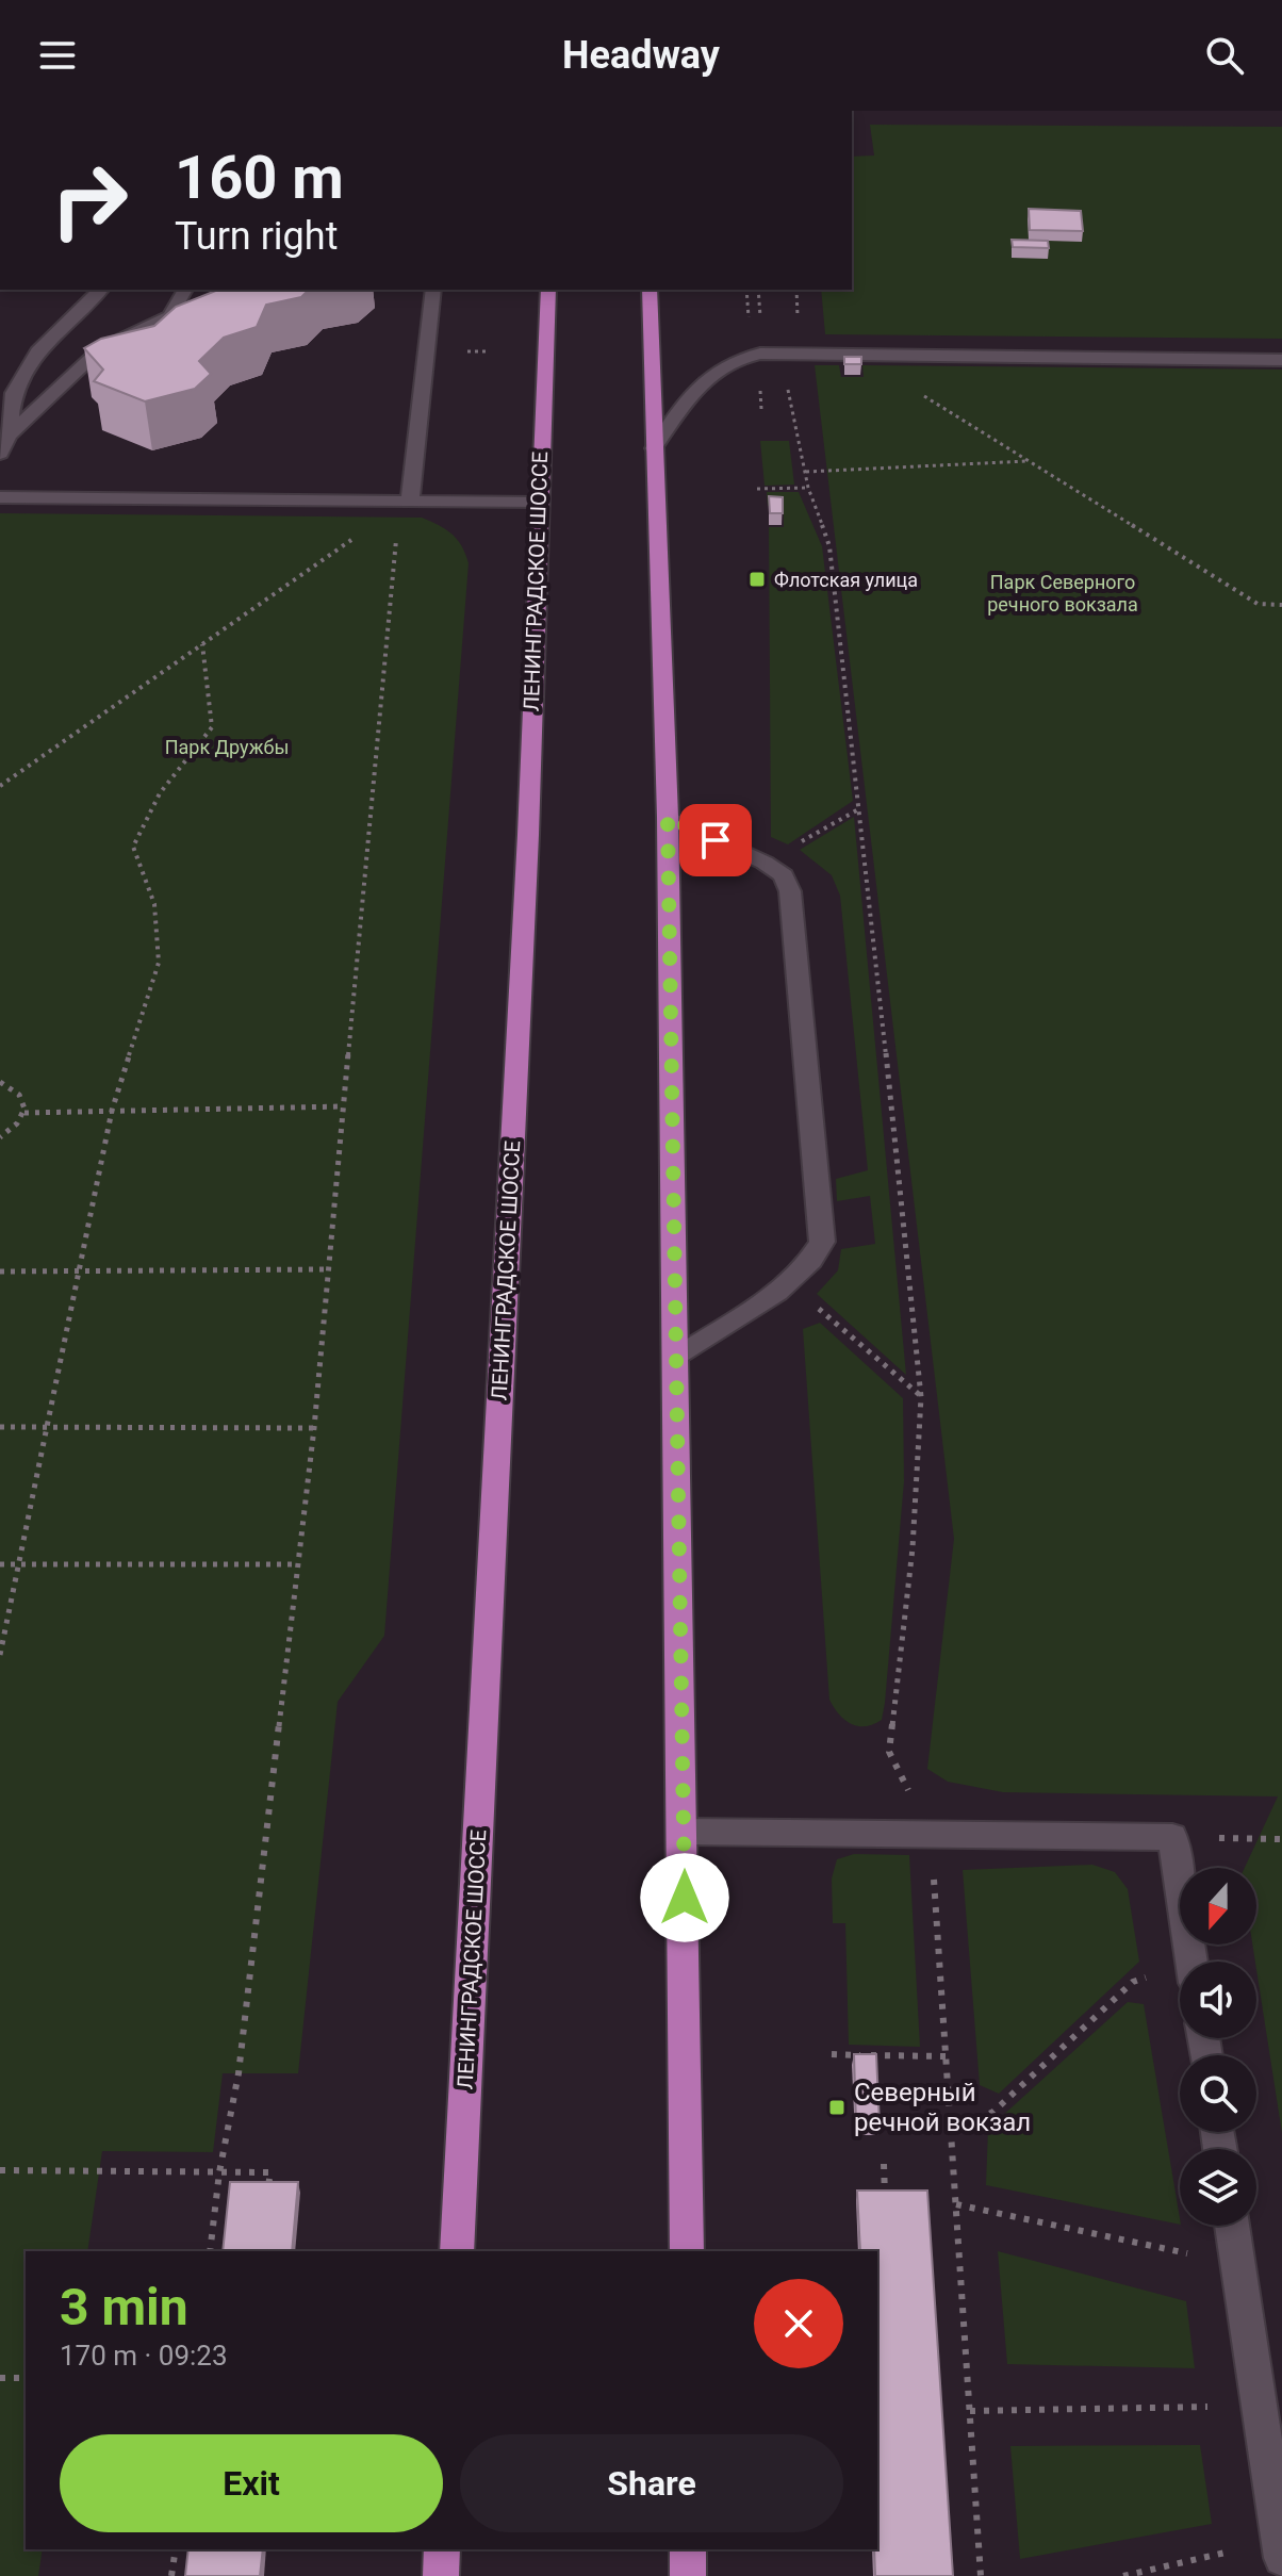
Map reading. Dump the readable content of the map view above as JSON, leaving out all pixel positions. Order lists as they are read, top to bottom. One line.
{"streets":{"main road":["ЛЕНИНГРАДСКОЕ ШОССЕ"]},"parks":["Парк Северного речного вокзала","Парк Дружбы"],"places":{"transit":["Флотская улица","Северный речной вокзал"]},"north":"bottom","page":{"header":"Headway","turn":["160 m","Turn right"],"heading":["3 min","170 m · 09:23"],"buttons":["Exit","Share"]}}
